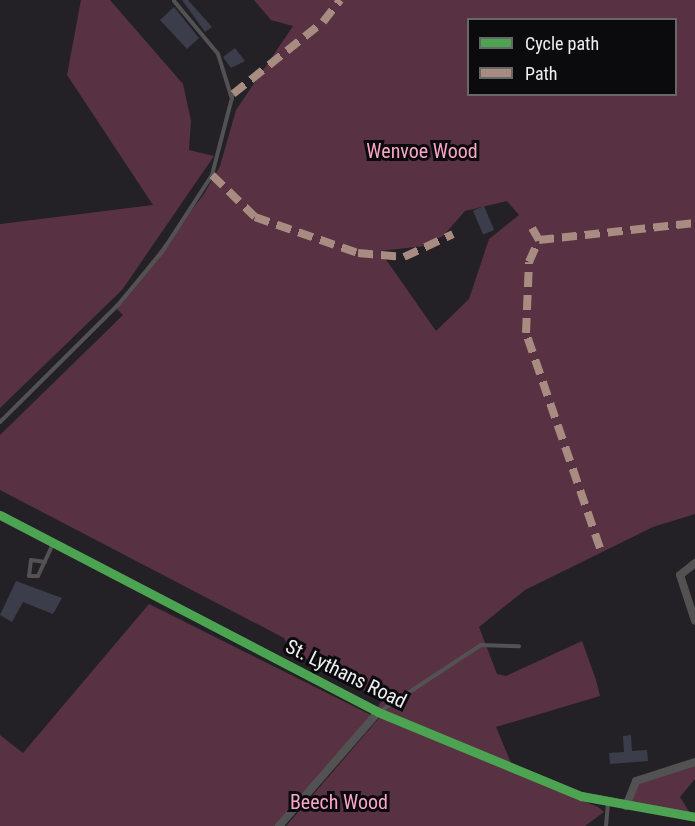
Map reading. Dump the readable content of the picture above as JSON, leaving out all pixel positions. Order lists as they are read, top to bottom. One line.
{"streets":{"street":["St. Lythans Road"]},"parks":["Wenvoe Wood","Beech Wood"],"legend":["Cycle path","Path"]}
